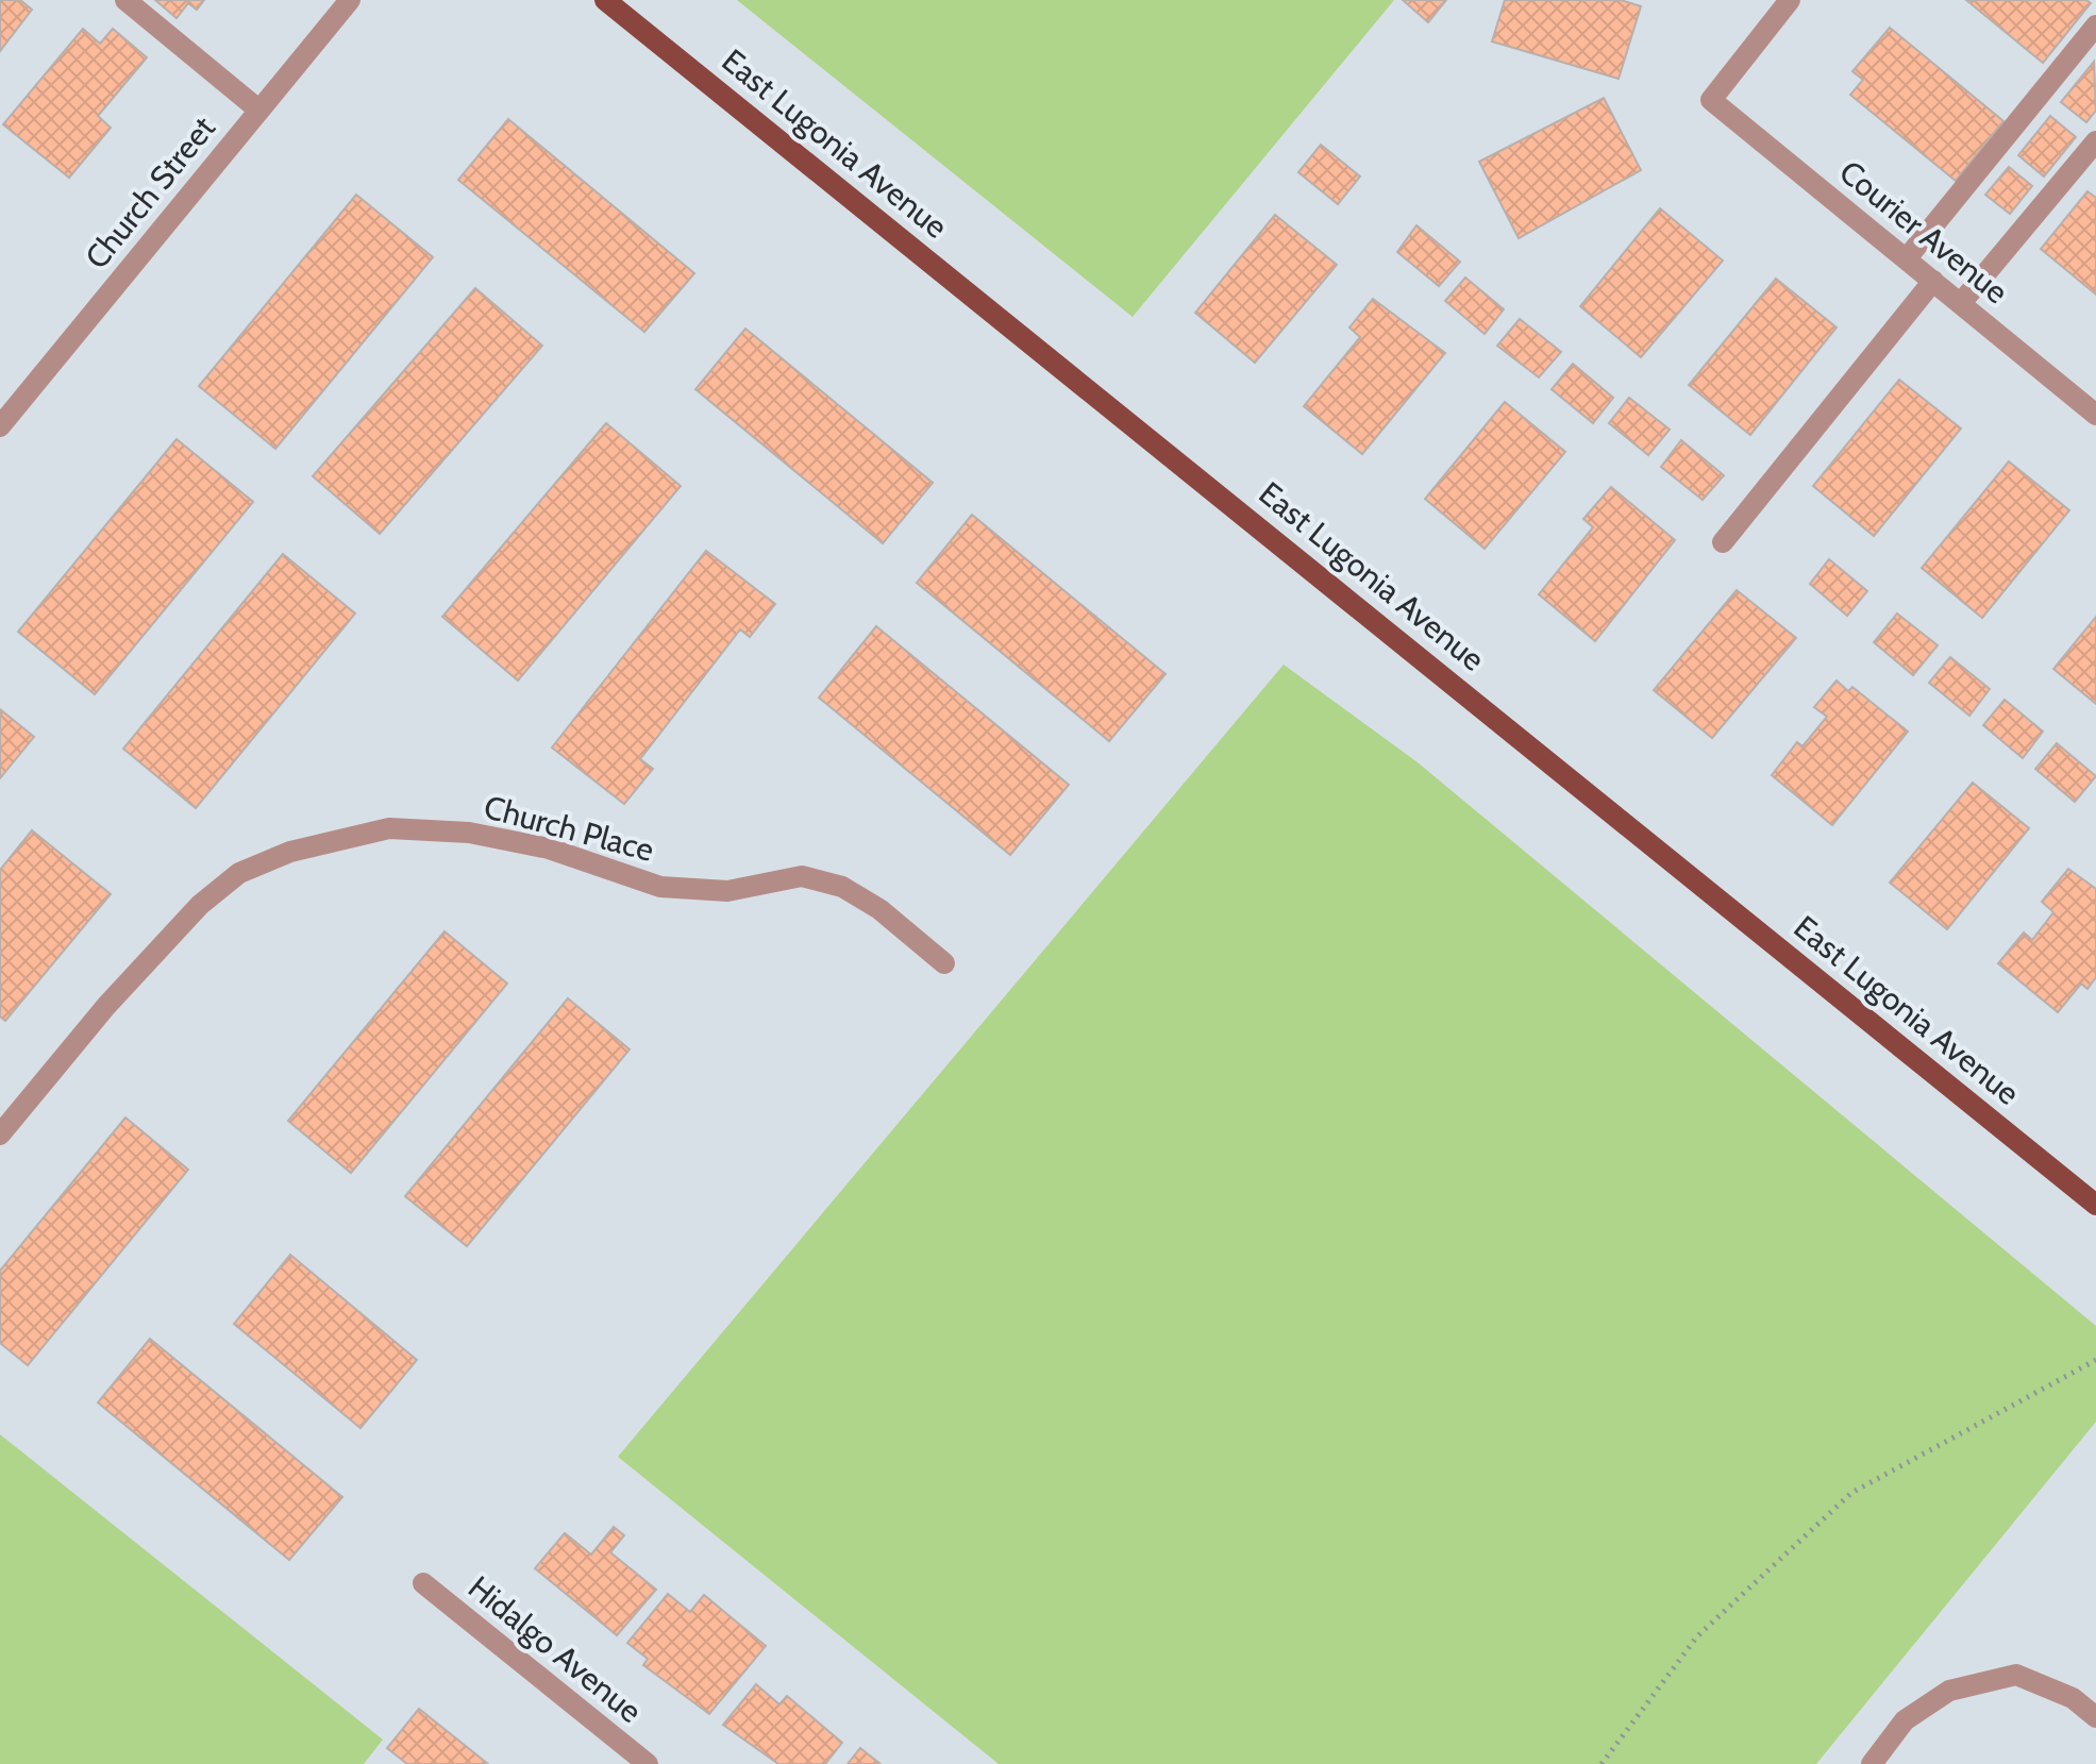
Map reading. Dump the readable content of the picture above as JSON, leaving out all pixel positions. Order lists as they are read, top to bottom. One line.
{"streets":{"main road":["East Lugonia Avenue"],"street":["Church Street","Courier Avenue","Church Place","Hidalgo Avenue"]}}
